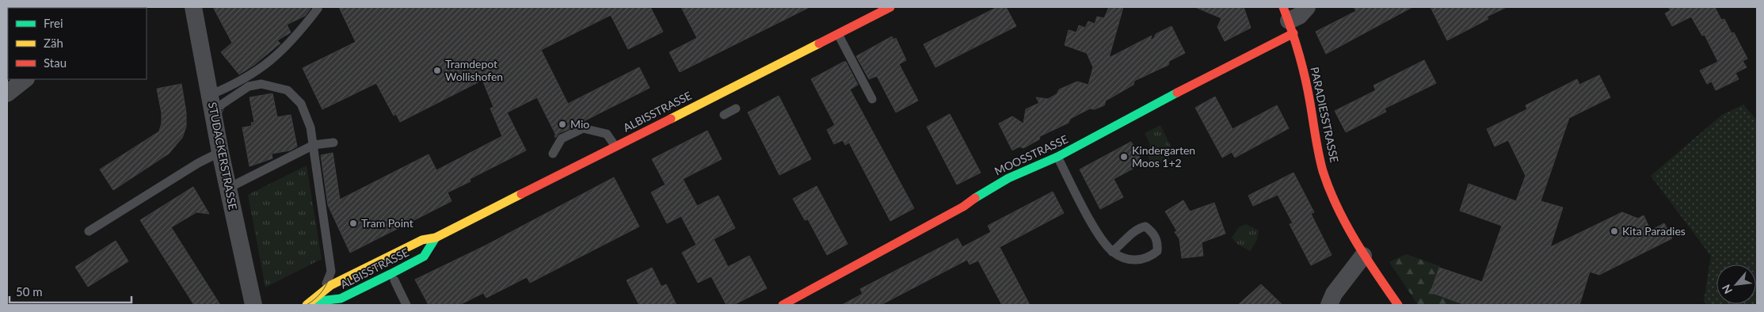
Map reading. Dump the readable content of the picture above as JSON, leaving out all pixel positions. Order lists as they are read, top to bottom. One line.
{"streets":{"street":["ALBISSTRASSE","PARADIESSTRASSE","MOOSSTRASSE","STUDACKERSTRASSE"]},"crossings":[["PARADIESSTRASSE","MOOSSTRASSE"]],"places":["Tramdepot Wollishofen","Mio","Kindergarten Moos 1+2","Tram Point","Kita Paradies"],"legend":["Frei","Zäh","Stau"],"scale_bar":"50 m","north":"bottom left"}
